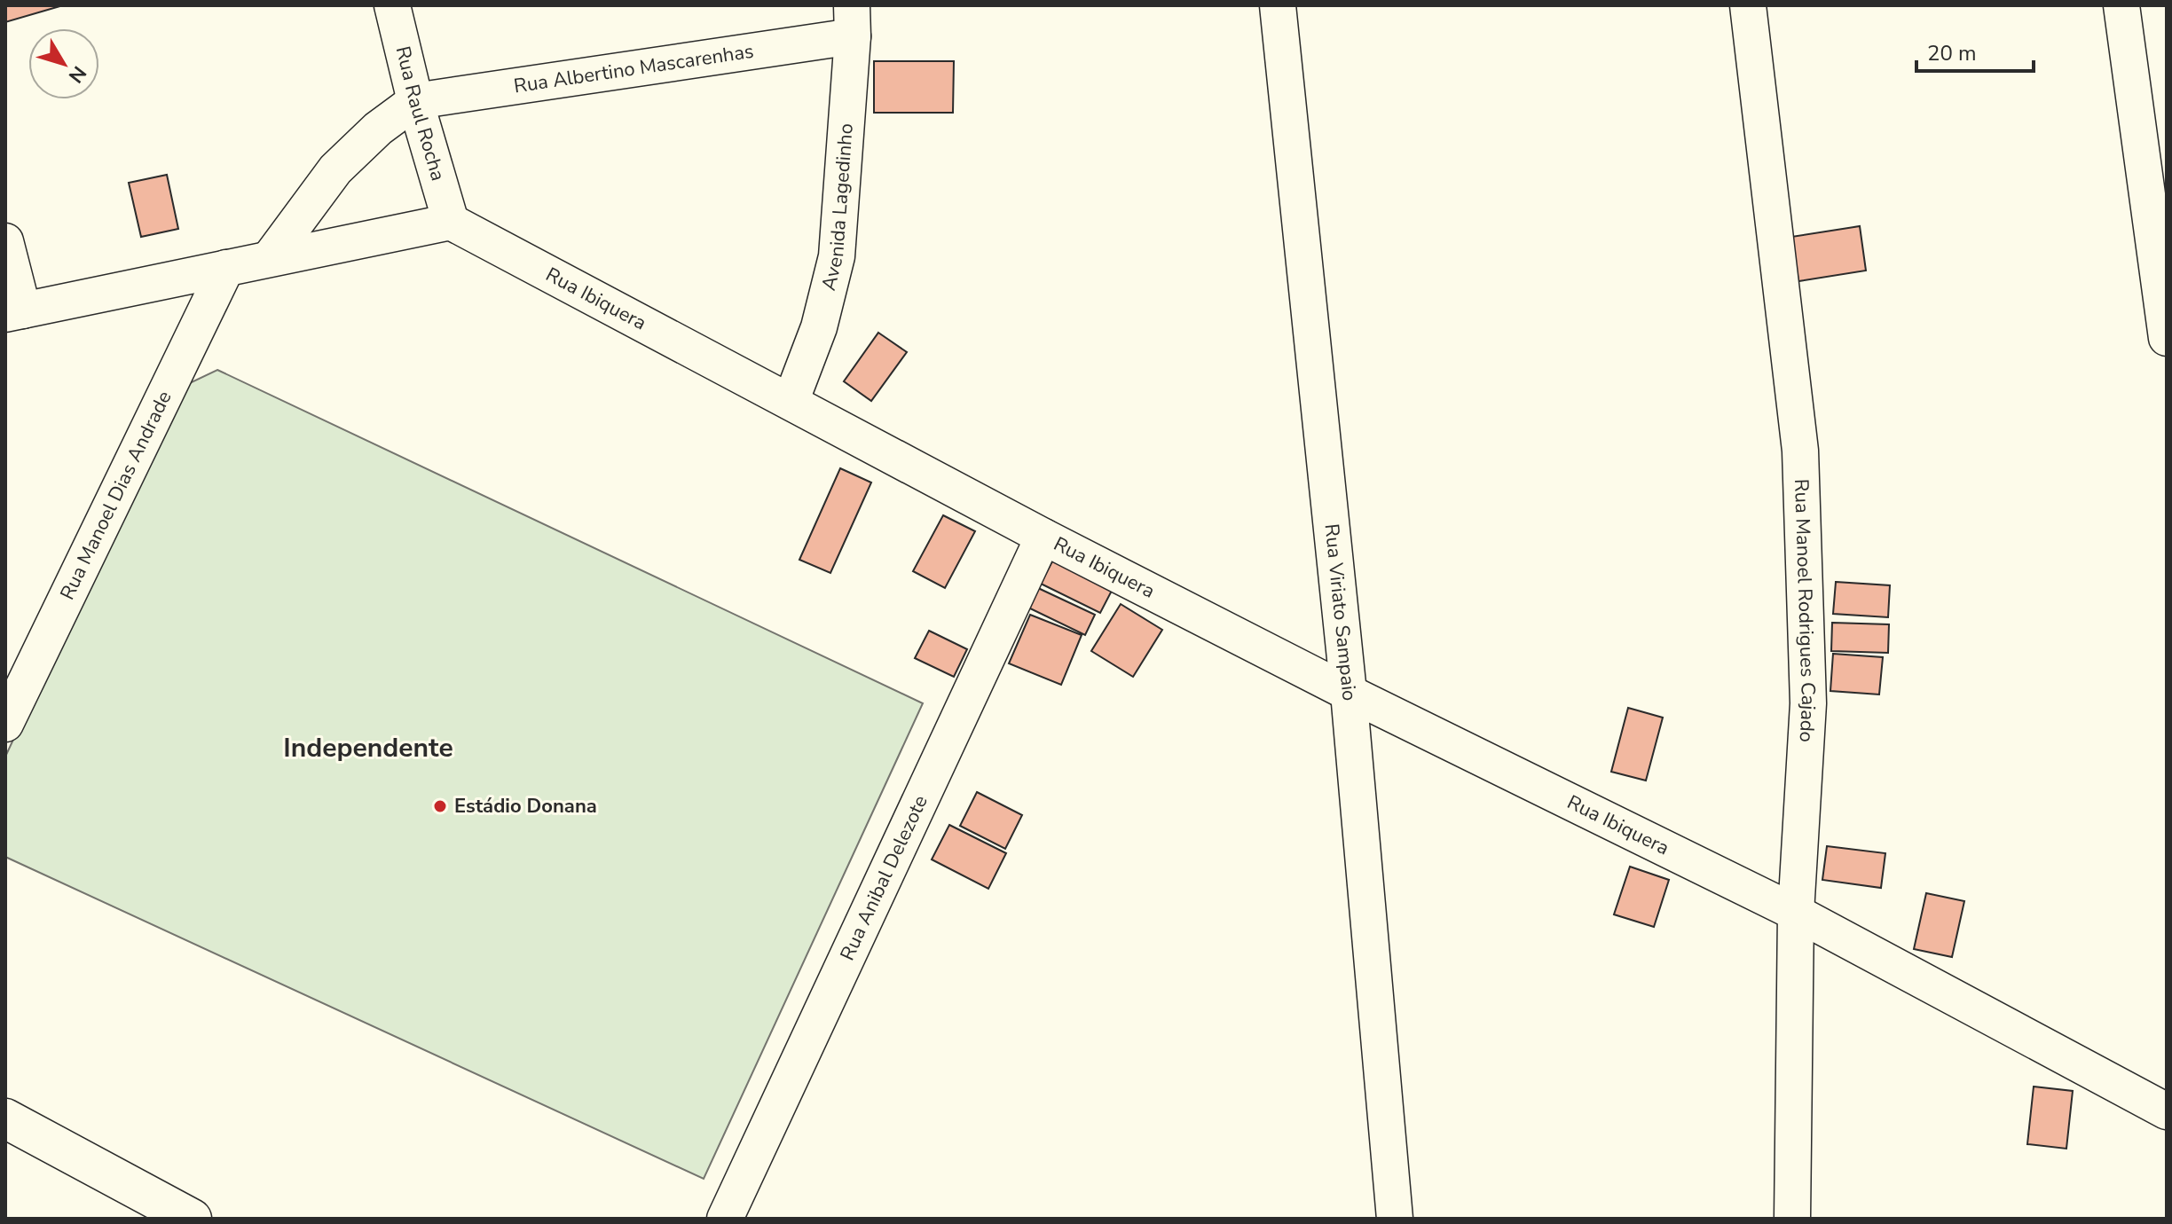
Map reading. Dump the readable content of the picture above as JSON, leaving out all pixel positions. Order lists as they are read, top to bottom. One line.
{"streets":{"street":["Rua Albertino Mascarenhas","Rua Raul Rocha","Avenida Lagedinho","Rua Ibiquera","Rua Manoel Dias Andrade","Rua Manoel Rodrigues Cajado","Rua Viriato Sampaio","Rua Anibal Delezote"]},"crossings":[["Rua Albertino Mascarenhas","Rua Raul Rocha"],["Rua Albertino Mascarenhas","Avenida Lagedinho"],["Rua Raul Rocha","Rua Ibiquera"],["Avenida Lagedinho","Rua Ibiquera"],["Rua Ibiquera","Rua Manoel Rodrigues Cajado"],["Rua Ibiquera","Rua Viriato Sampaio"],["Rua Ibiquera","Rua Anibal Delezote"]],"districts":["Independente"],"places":["Estádio Donana"],"scale_bar":"20 m","north":"bottom right"}
